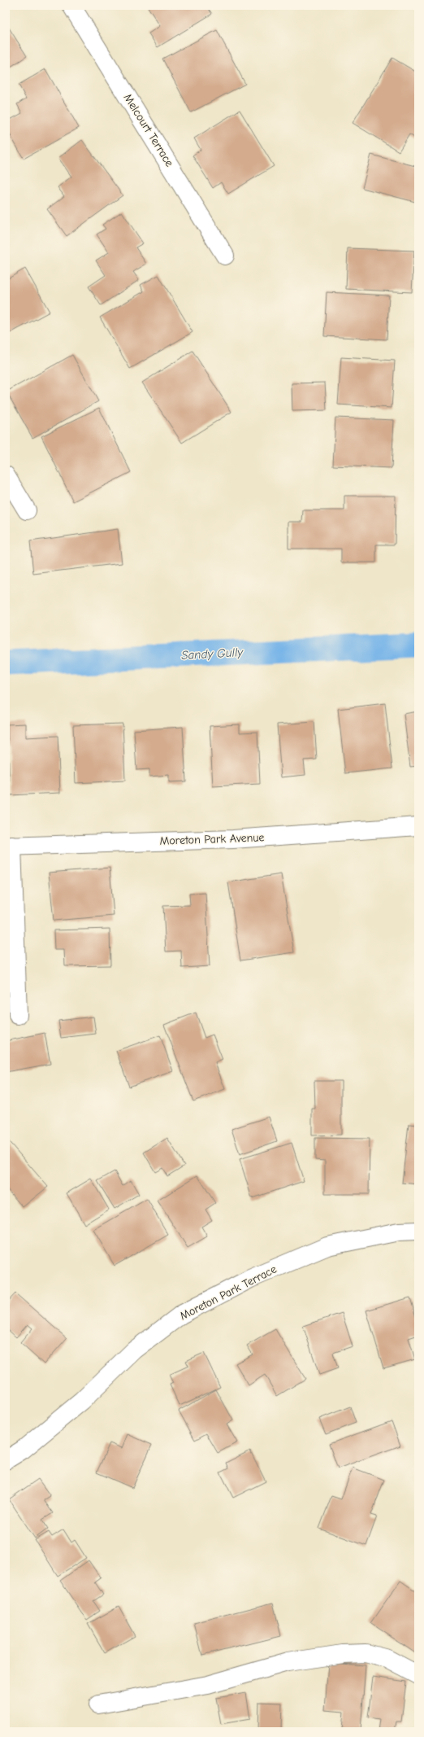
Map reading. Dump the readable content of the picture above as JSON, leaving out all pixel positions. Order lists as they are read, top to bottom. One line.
{"streets":{"street":["Melcourt Terrace","Moreton Park Avenue","Moreton Park Terrace"]},"water":["Sandy Gully"]}
